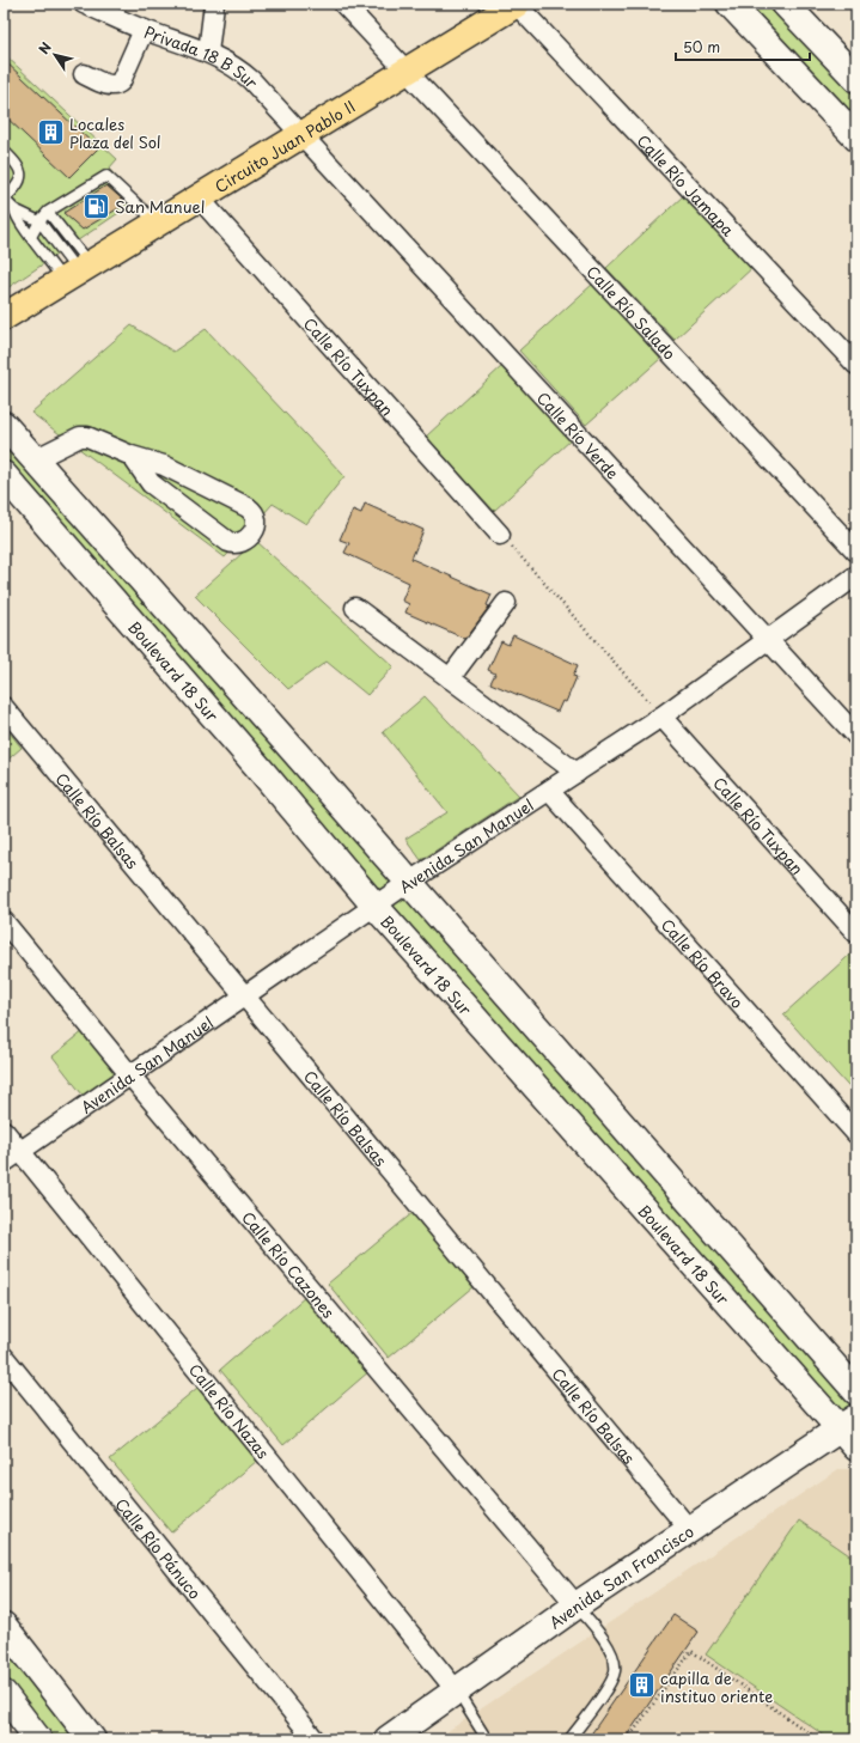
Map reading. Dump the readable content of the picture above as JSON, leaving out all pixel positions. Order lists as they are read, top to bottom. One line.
{"streets":{"main road":["Circuito Juan Pablo II","Boulevard 18 Sur","Avenida San Francisco"],"street":["Privada 18 B Sur","Calle Río Jamapa","Calle Río Salado","Calle Río Tuxpan","Calle Río Verde","Calle Río Balsas","Avenida San Manuel","Calle Río Bravo","Calle Río Cazones","Calle Río Nazas","Calle Río Pánuco"]},"crossings":[["Privada 18 B Sur","Circuito Juan Pablo II"],["Privada 18 B Sur","Calle Río Verde"],["Circuito Juan Pablo II","Calle Río Jamapa"],["Circuito Juan Pablo II","Calle Río Salado"],["Circuito Juan Pablo II","Calle Río Tuxpan"],["Circuito Juan Pablo II","Calle Río Verde"],["Calle Río Tuxpan","Avenida San Manuel"],["Calle Río Verde","Avenida San Manuel"],["Boulevard 18 Sur","Avenida San Manuel"],["Boulevard 18 Sur","Avenida San Francisco"],["Calle Río Balsas","Avenida San Manuel"],["Calle Río Balsas","Avenida San Francisco"],["Avenida San Manuel","Calle Río Bravo"],["Avenida San Manuel","Calle Río Cazones"],["Avenida San Manuel","Calle Río Nazas"],["Calle Río Cazones","Avenida San Francisco"],["Calle Río Nazas","Avenida San Francisco"]],"places":{"building":["Locales Plaza del Sol","capilla de instituo oriente"],"fuel station":["San Manuel"]},"scale_bar":"50 m","north":"top left"}
